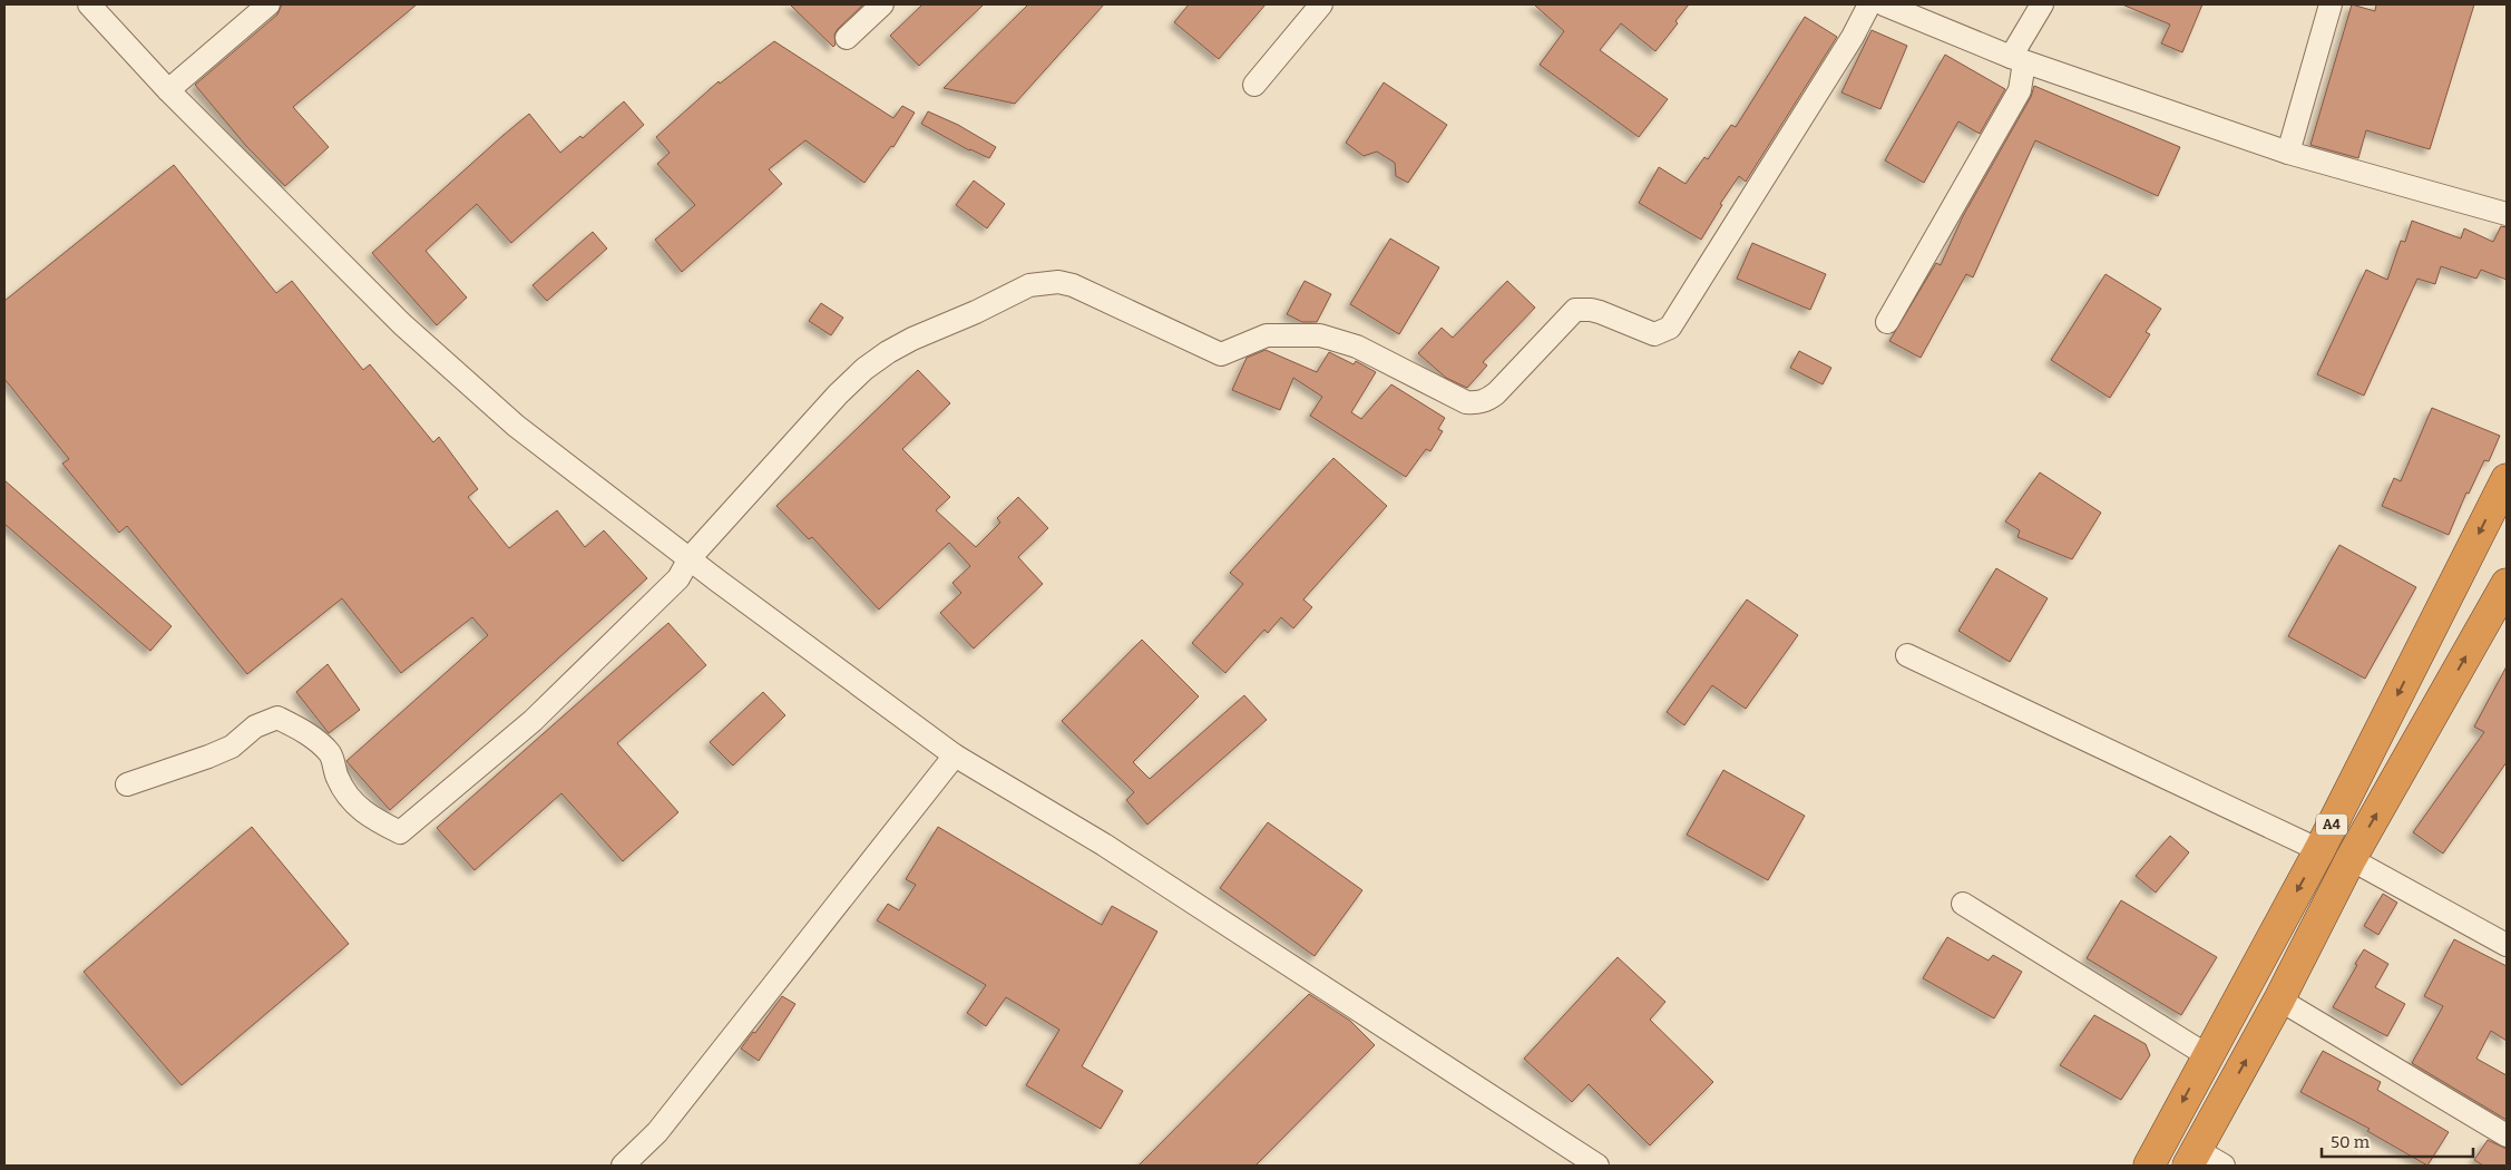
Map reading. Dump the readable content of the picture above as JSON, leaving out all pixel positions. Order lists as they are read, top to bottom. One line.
{"streets":{"highway":["A4"]},"scale_bar":"50 m"}
